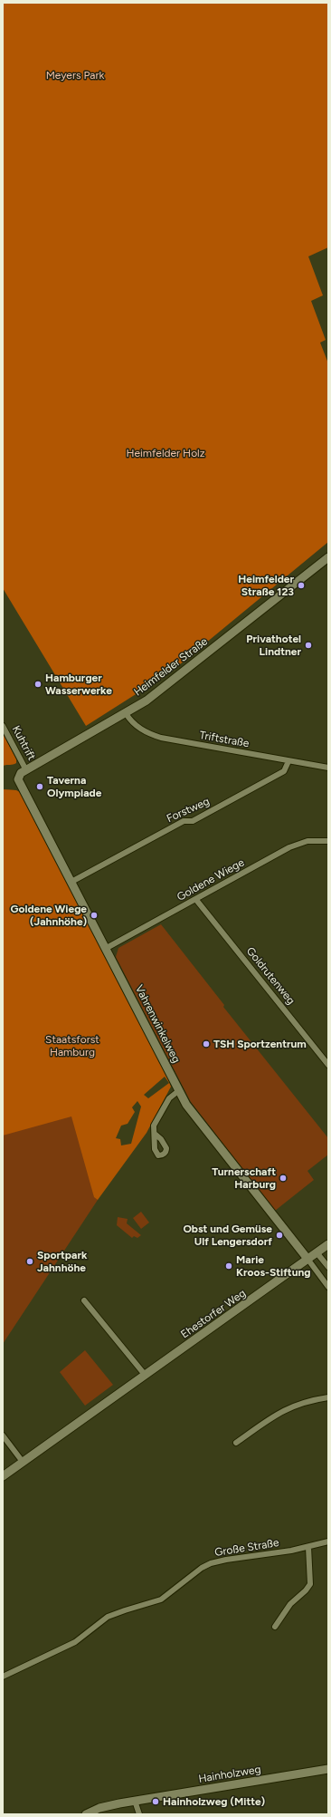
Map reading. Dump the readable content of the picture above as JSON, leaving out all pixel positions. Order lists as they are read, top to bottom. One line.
{"streets":{"street":["Heimfelder Straße","Triftstraße","Kuhtrift","Forstweg","Goldene Wiege","Goldrutenweg","Vahrenwinkelweg","Ehestorfer Weg","Große Straße","Hainholzweg"]},"crossings":[["Heimfelder Straße","Triftstraße"],["Heimfelder Straße","Kuhtrift"],["Heimfelder Straße","Vahrenwinkelweg"],["Triftstraße","Forstweg"],["Forstweg","Vahrenwinkelweg"],["Goldene Wiege","Goldrutenweg"],["Goldene Wiege","Vahrenwinkelweg"],["Vahrenwinkelweg","Ehestorfer Weg"]],"parks":["Meyers Park","Heimfelder Holz","Staatsforst Hamburg"],"places":["Heimfelder Straße 123","Privathotel Lindtner","Hamburger Wasserwerke","Taverna Olympiade","Goldene Wiege (Jahnhöhe)","TSH Sportzentrum","Turnerschaft Harburg","Obst und Gemüse Ulf Lengersdorf","Sportpark Jahnhöhe","Marie Kroos-Stiftung","Hainholzweg (Mitte)"]}
